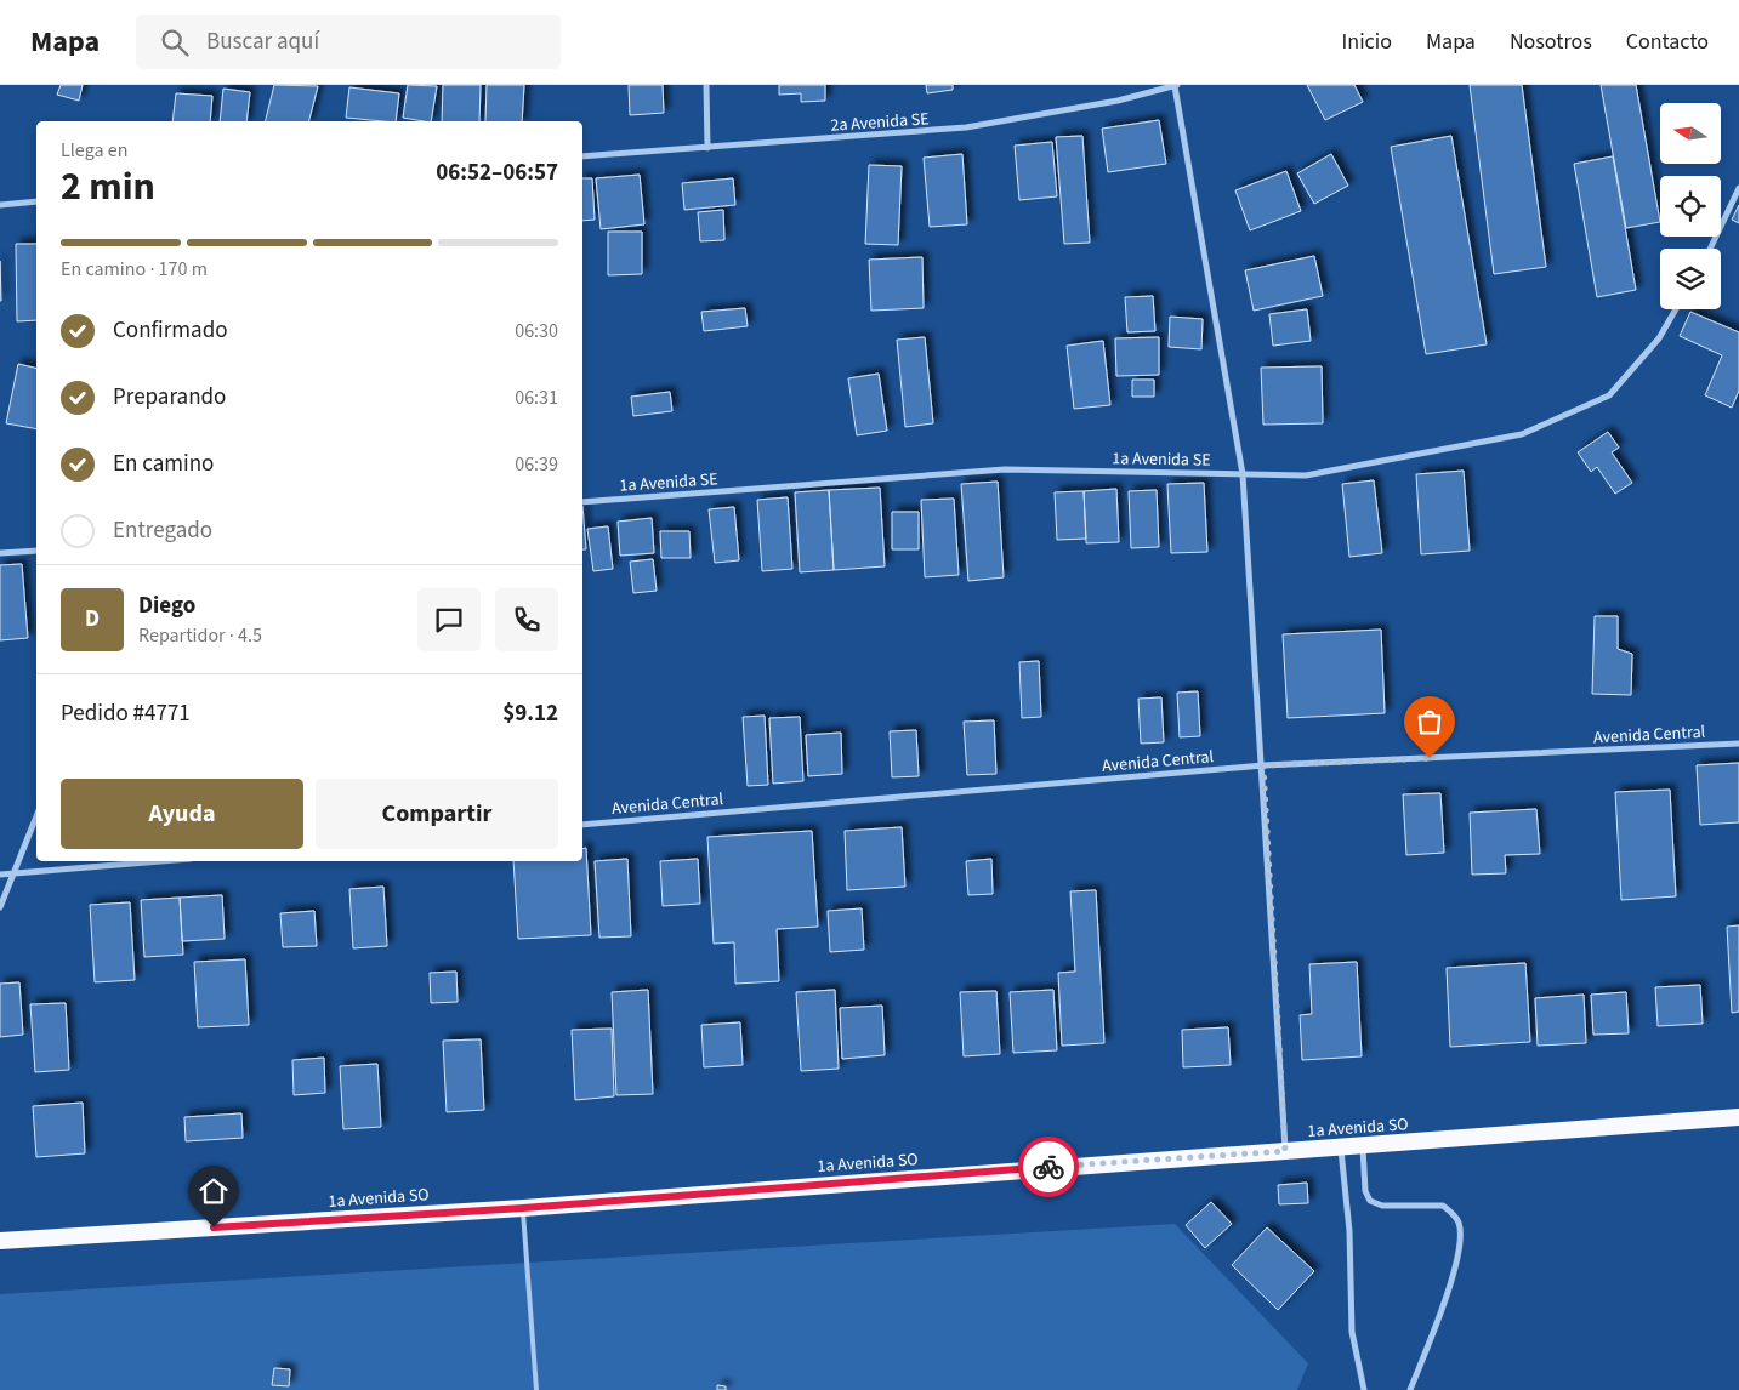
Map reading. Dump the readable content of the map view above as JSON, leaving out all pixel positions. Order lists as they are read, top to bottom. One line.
{"streets":{"highway":["1a Avenida SO"],"street":["2a Avenida SE","1a Avenida SE","Avenida Central"]},"north":"left","page":{"header":"Mapa","search":"Buscar aquí","nav":["Inicio","Mapa","Nosotros","Contacto"],"heading":["2 min","Llega en","06:52–06:57"],"panel":["Diego","Repartidor · 4.5","Pedido #4771","$9.12"],"bar":"En camino · 170 m","list":[["Confirmado","06:30"],["Preparando","06:31"],["En camino","06:39"],"Entregado"],"round":"D","buttons":["Ayuda","Compartir"]}}
